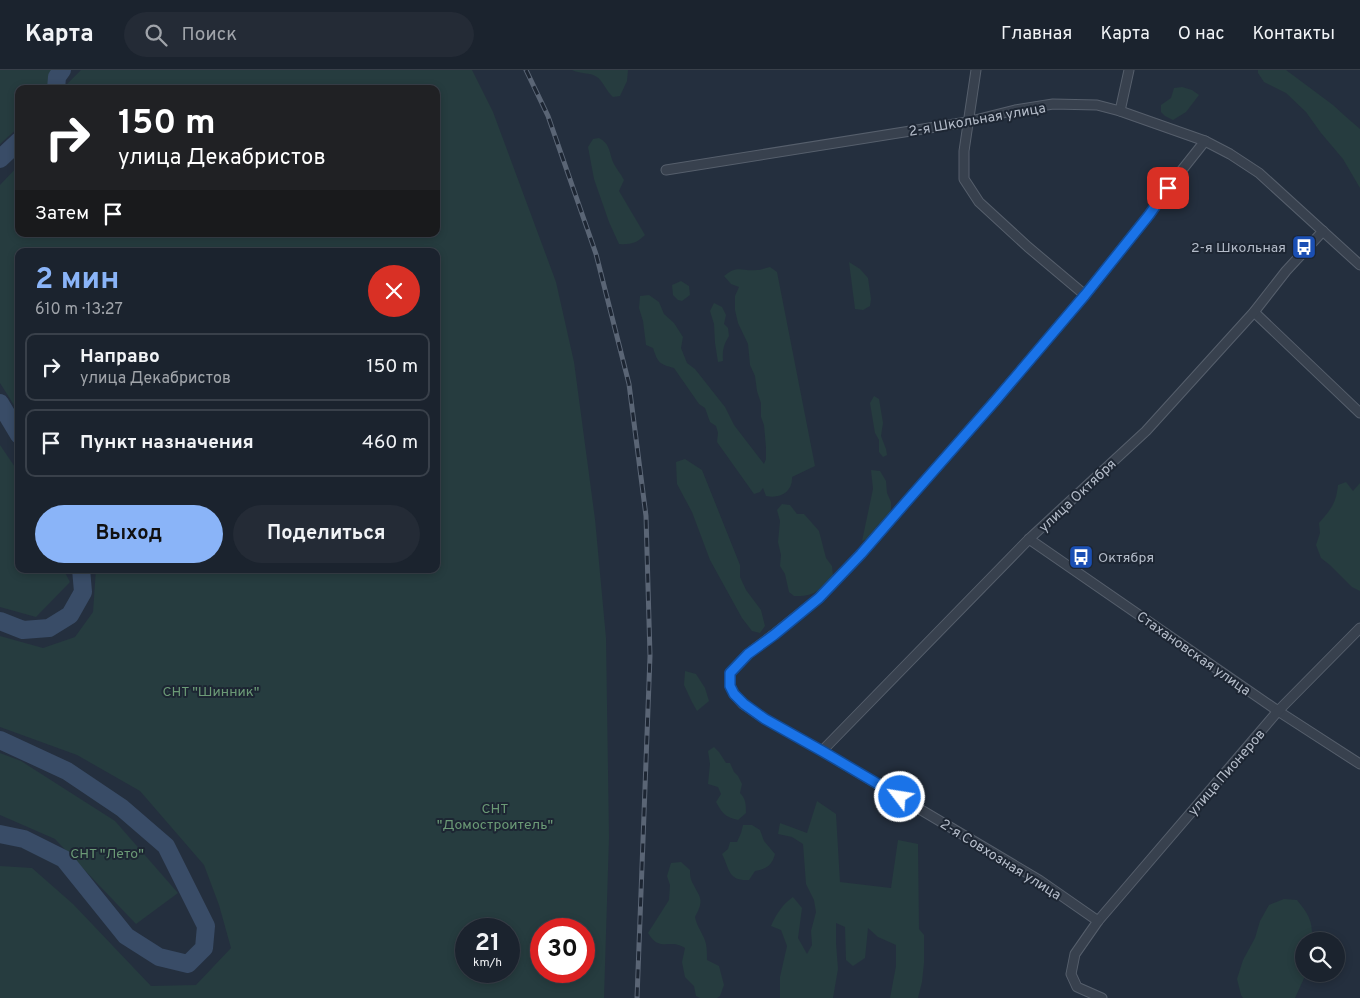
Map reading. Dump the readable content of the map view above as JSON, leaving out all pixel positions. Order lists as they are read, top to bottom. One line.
{"streets":{"street":["2-я Школьная улица","улица Октября","Стахановская улица","улица Пионеров","2-я Совхозная улица"]},"crossings":[["2-я Школьная улица","улица Октября"],["улица Октября","Стахановская улица"],["улица Октября","2-я Совхозная улица"],["Стахановская улица","улица Пионеров"],["улица Пионеров","2-я Совхозная улица"]],"parks":["СНТ \"Шинник\"","СНТ \"Домостроитель\"","СНТ \"Лето\""],"places":{"bus stop":["2-я Школьная","Октября"]},"page":{"header":"Карта","search":"Поиск","nav":["Главная","Карта","О нас","Контакты"],"turn":["150 m","улица Декабристов"],"then":"Затем","heading":["2 мин","610 m · 13:27"],"list":[{"name":"Направо","note":"улица Декабристов","value":"150 m"},{"name":"Пункт назначения","value":"460 m"}],"buttons":["Выход","Поделиться"],"speed":"21 km/h","limit":"30"}}
